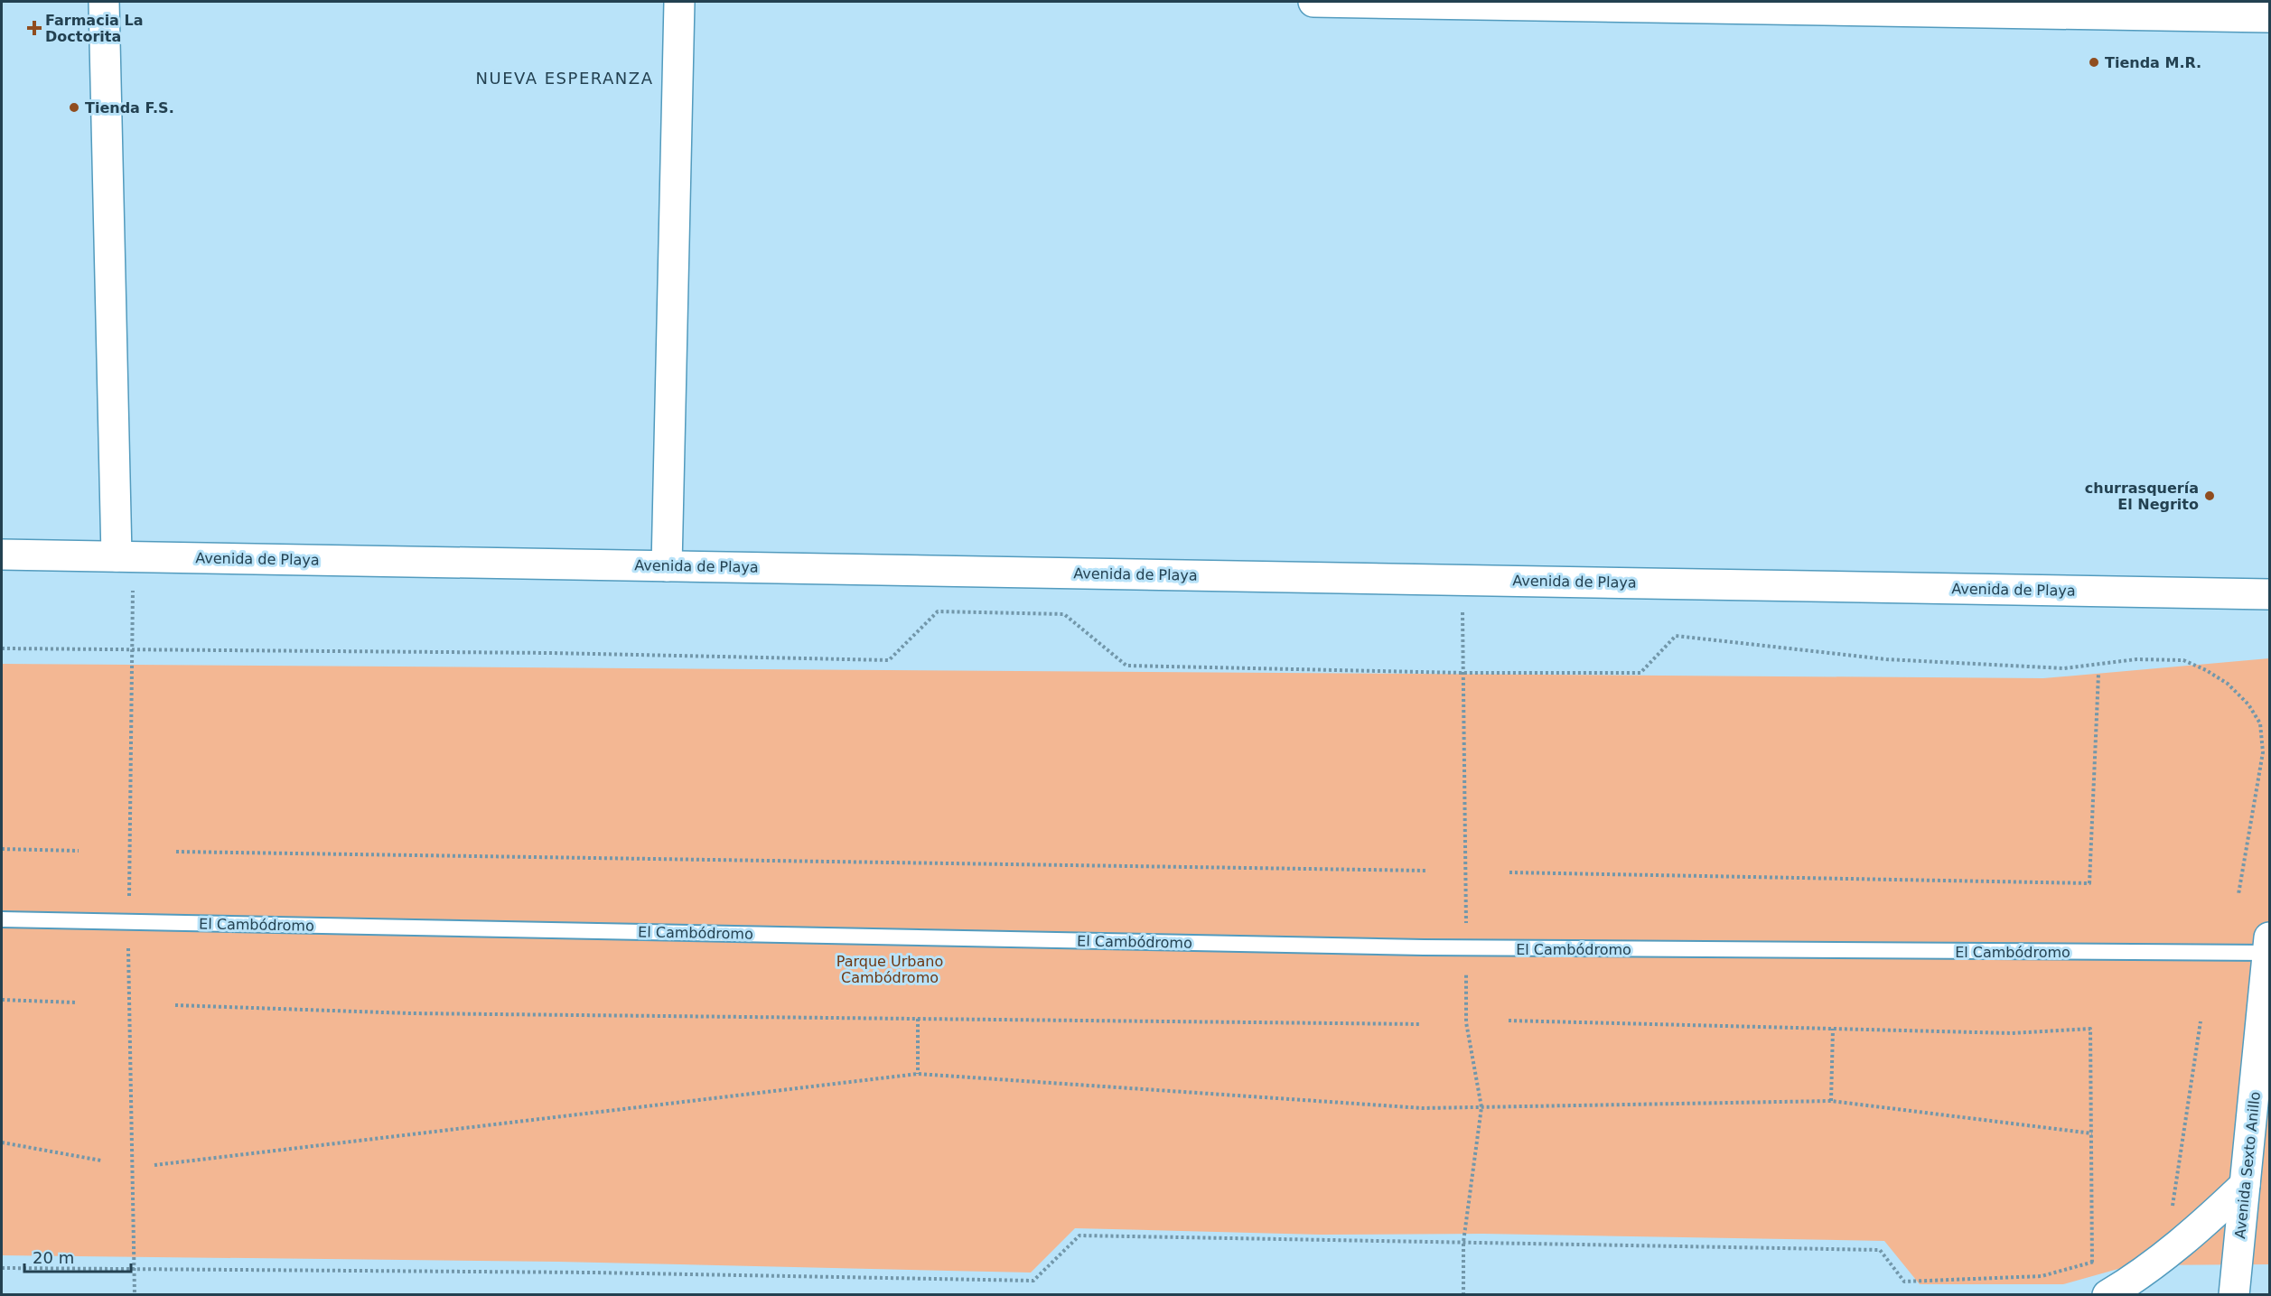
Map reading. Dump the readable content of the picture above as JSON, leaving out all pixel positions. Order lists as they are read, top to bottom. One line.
{"streets":{"main road":["Avenida de Playa","Avenida Sexto Anillo"],"lane":["El Cambódromo"]},"crossings":[["El Cambódromo","Avenida Sexto Anillo"]],"districts":["NUEVA ESPERANZA"],"parks":["Parque Urbano Cambódromo"],"places":{"health":["Farmacia La Doctorita"],"other":["Tienda M.R.","Tienda F.S.","churrasquería El Negrito"]},"scale_bar":"20 m"}
